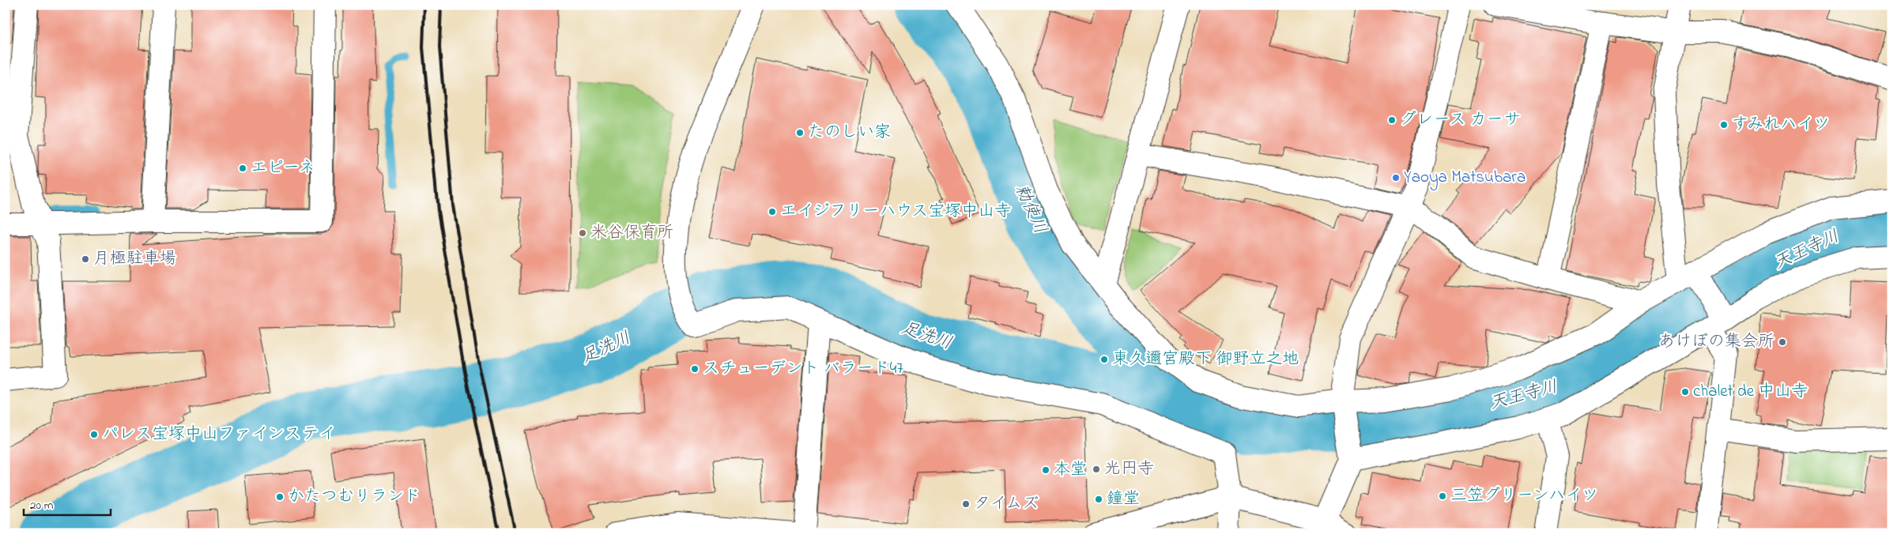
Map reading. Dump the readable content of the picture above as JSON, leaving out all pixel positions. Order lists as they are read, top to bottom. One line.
{"water":["勅使川","天王寺川","足洗川"],"places":["グレース カーサ","すみれハイツ","たのしい家","エピーネ","Yaoya Matsubara","エイジフリーハウス宝塚中山寺","米谷保育所","月極駐車場","あけぼの集会所","東久邇宮殿下 御野立之地","スチューデント バラード47","chalet de 中山寺","パレス宝塚中山ファインステイ","光円寺","本堂","三笠グリーンハイツ","かたつむりランド","鐘堂","タイムズ"],"scale_bar":"20 m"}
